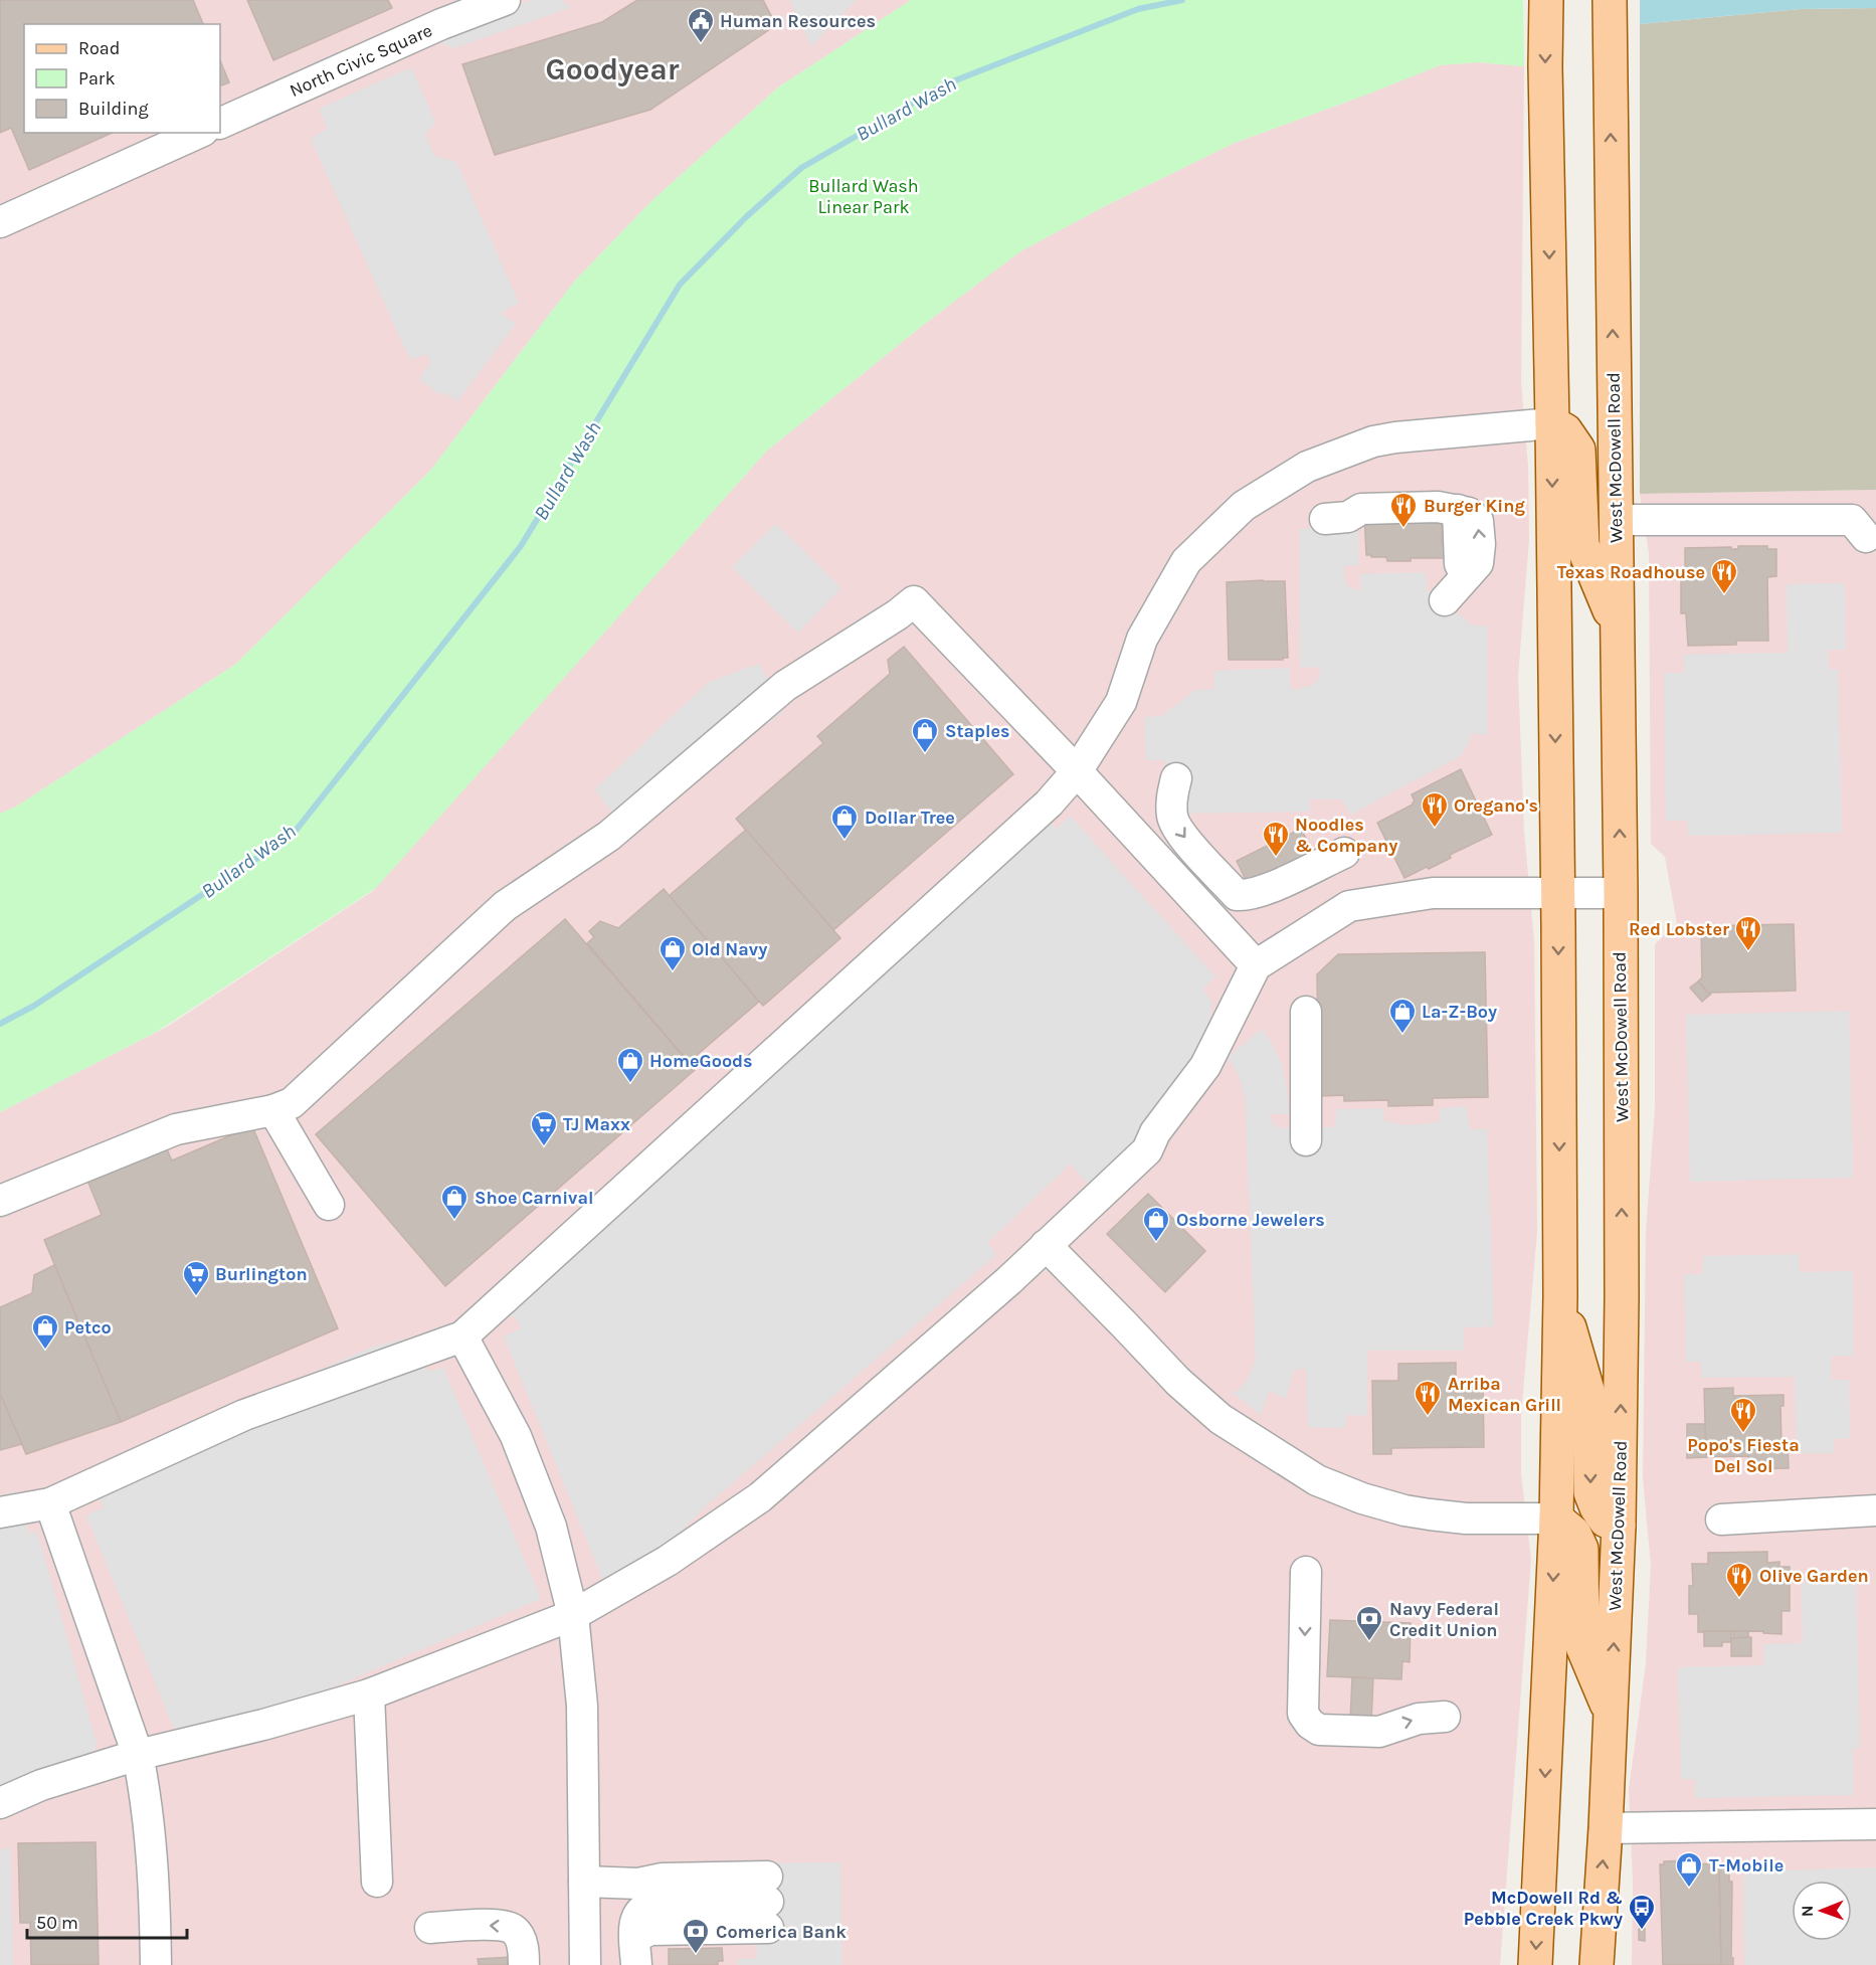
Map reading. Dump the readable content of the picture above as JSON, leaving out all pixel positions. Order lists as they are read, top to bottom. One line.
{"streets":{"main road":["West McDowell Road"],"street":["North Civic Square"]},"districts":["Goodyear"],"water":["Bullard Wash"],"parks":["Bullard Wash Linear Park"],"places":{"public building":["Human Resources"],"restaurant":["Burger King","Texas Roadhouse","Oregano's","Noodles & Company","Red Lobster","Arriba Mexican Grill","Popo's Fiesta Del Sol","Olive Garden"],"shop":["Staples","Dollar Tree","Old Navy","La-Z-Boy","HomeGoods","Shoe Carnival","Osborne Jewelers","Petco","T-Mobile"],"supermarket":["TJ Maxx","Burlington"],"bank":["Navy Federal Credit Union","Comerica Bank"],"bus stop":["McDowell Rd & Pebble Creek Pkwy"]},"legend":["Road","Park","Building"],"scale_bar":"50 m","north":"left"}
